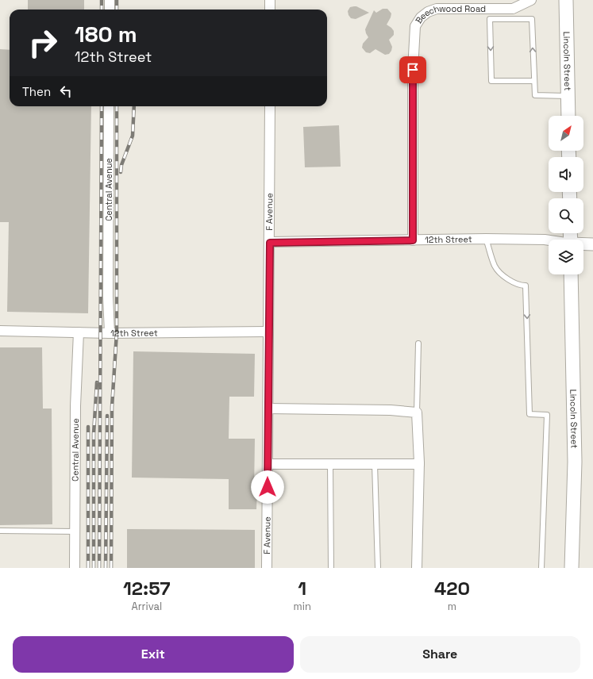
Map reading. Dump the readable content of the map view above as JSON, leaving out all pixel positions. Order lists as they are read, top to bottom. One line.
{"streets":{"main road":["Lincoln Street"],"street":["Beechwood Road","Central Avenue","F Avenue","12th Street"]},"crossings":[["Beechwood Road","12th Street"],["Central Avenue","12th Street"],["F Avenue","12th Street"]],"north":"top right","page":{"turn":["180 m","12th Street"],"then":"Then","eta":["12:57","Arrival","1","min","420","m"],"buttons":["Exit","Share"]}}
